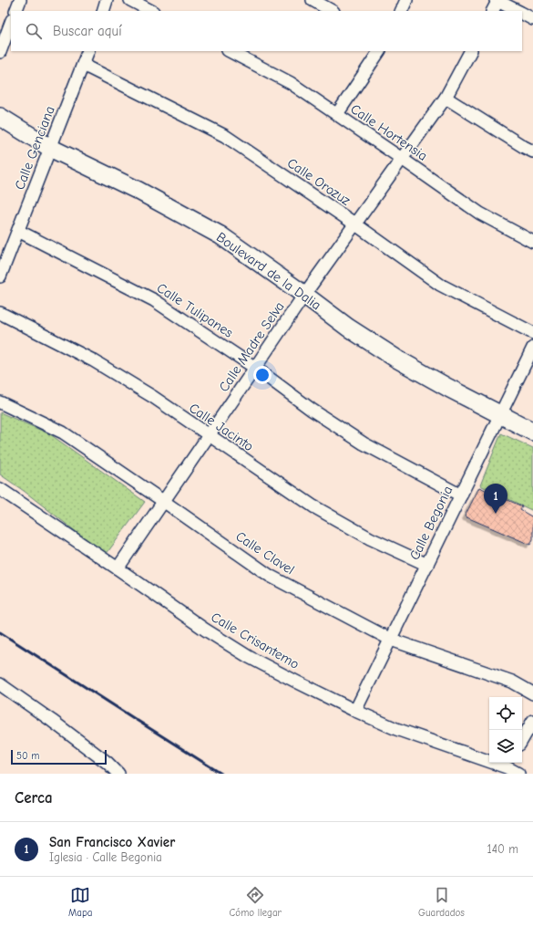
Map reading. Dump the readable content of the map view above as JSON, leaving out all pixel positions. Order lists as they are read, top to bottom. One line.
{"streets":{"street":["Calle Hortensia","Calle Genciana","Calle Orozuz","Boulevard de la Dalia","Calle Tulipanes","Calle Madre Selva","Calle Jacinto","Calle Begonia","Calle Clavel","Calle Crisantemo"]},"crossings":[["Calle Hortensia","Calle Madre Selva"],["Calle Genciana","Calle Orozuz"],["Calle Genciana","Boulevard de la Dalia"],["Calle Genciana","Calle Tulipanes"],["Calle Orozuz","Calle Madre Selva"],["Boulevard de la Dalia","Calle Madre Selva"],["Boulevard de la Dalia","Calle Begonia"],["Calle Tulipanes","Calle Madre Selva"],["Calle Tulipanes","Calle Begonia"],["Calle Madre Selva","Calle Jacinto"],["Calle Madre Selva","Calle Clavel"],["Calle Madre Selva","Calle Crisantemo"],["Calle Jacinto","Calle Begonia"],["Calle Begonia","Calle Clavel"],["Calle Begonia","Calle Crisantemo"]],"scale_bar":"50 m","page":{"search":"Buscar aquí","pins":"1","scale":"50 m","heading":"Cerca","list":[{"mark":"1","name":"San Francisco Xavier","note":"Iglesia · Calle Begonia","value":"140 m"}],"nav":["Mapa","Cómo llegar","Guardados"]}}
